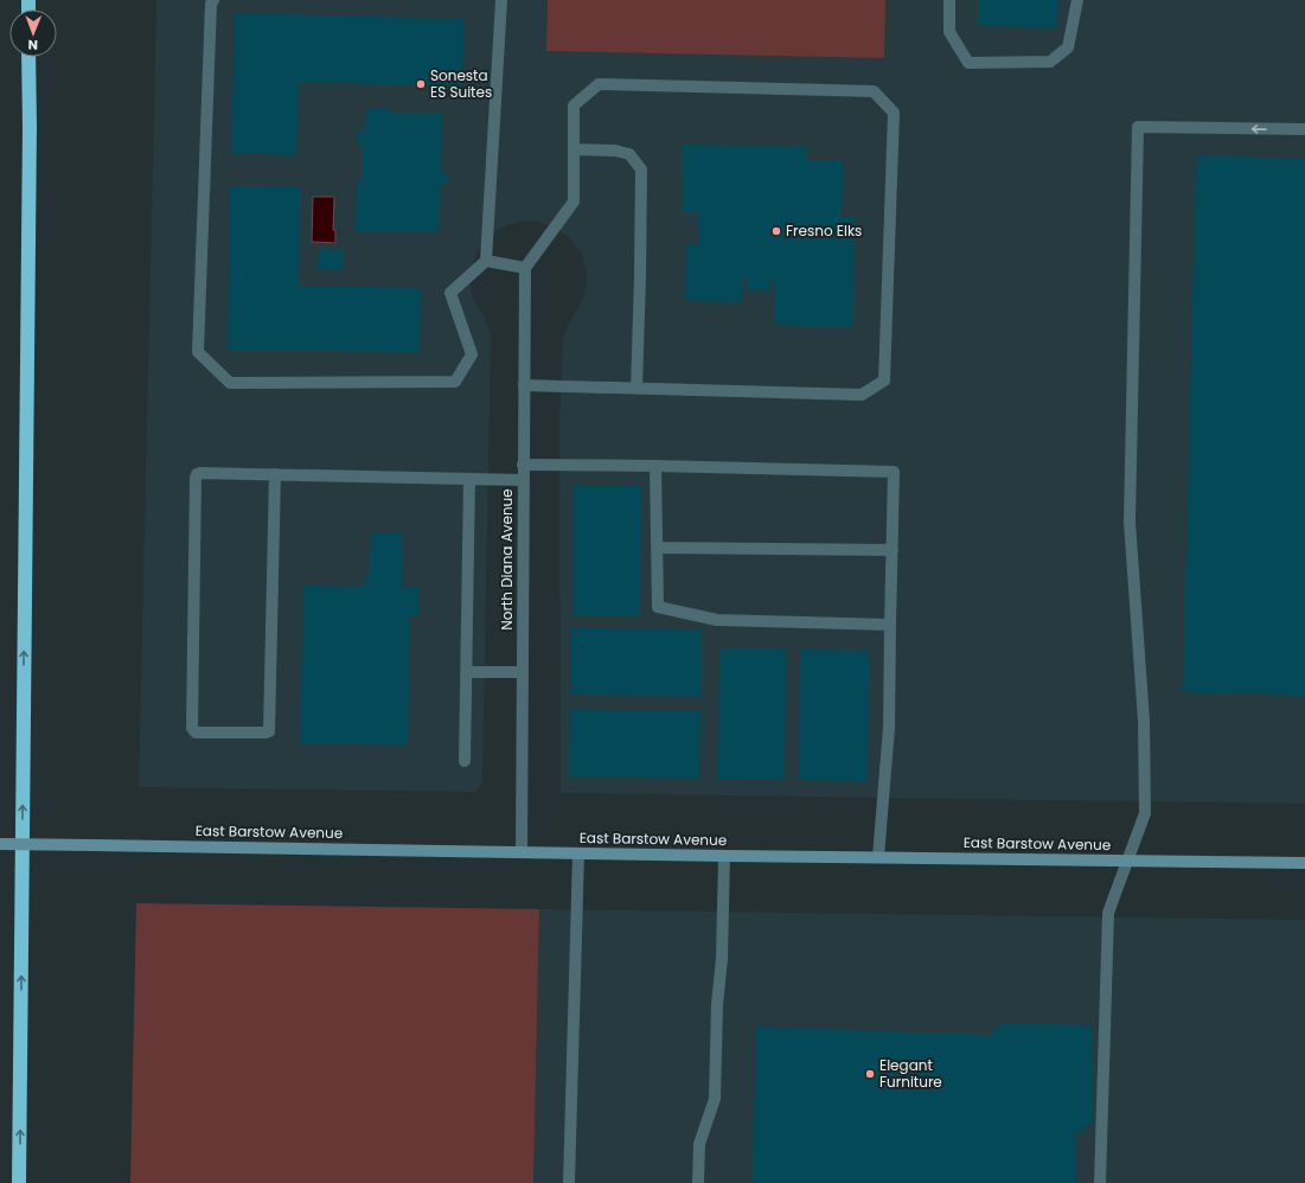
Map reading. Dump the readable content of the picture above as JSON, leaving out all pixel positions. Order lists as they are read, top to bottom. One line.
{"streets":{"main road":["East Barstow Avenue"],"street":["North Diana Avenue"]},"crossings":[["North Diana Avenue","East Barstow Avenue"]],"places":["Sonesta ES Suites","Fresno Elks","Elegant Furniture"],"north":"bottom"}
